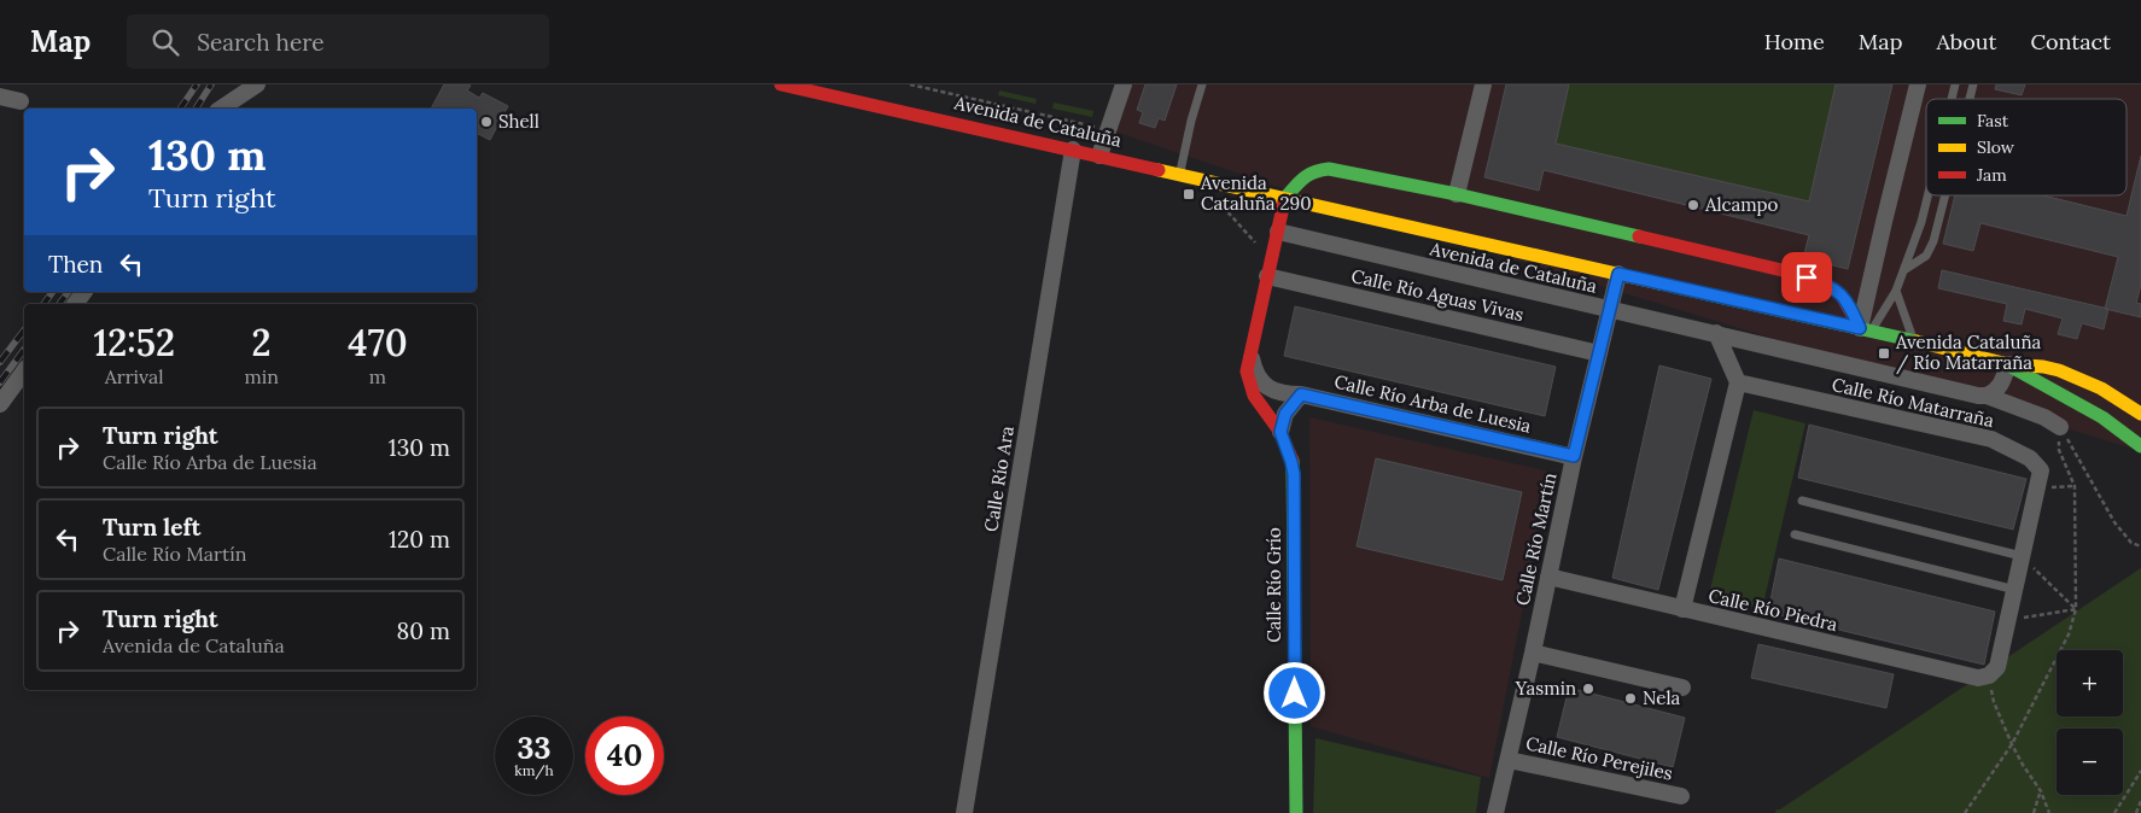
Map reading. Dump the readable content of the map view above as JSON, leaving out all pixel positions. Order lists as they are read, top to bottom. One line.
{"streets":{"main road":["Avenida de Cataluña","Calle Río Grío"],"street":["Calle Río Aguas Vivas","Calle Río Matarraña","Calle Río Arba de Luesia","Calle Río Ara","Calle Río Martín","Calle Río Piedra","Calle Río Perejiles"]},"crossings":[["Avenida de Cataluña","Calle Río Ara"],["Avenida de Cataluña","Calle Río Martín"],["Avenida de Cataluña","Calle Río Grío"],["Calle Río Aguas Vivas","Calle Río Martín"],["Calle Río Aguas Vivas","Calle Río Grío"],["Calle Río Matarraña","Calle Río Piedra"],["Calle Río Arba de Luesia","Calle Río Martín"],["Calle Río Martín","Calle Río Piedra"],["Calle Río Martín","Calle Río Perejiles"]],"places":{"other":["Shell","Alcampo","Yasmin","Nela"],"transit":["Avenida Cataluña 290","Avenida Cataluña / Río Matarraña"]},"legend":["Fast","Slow","Jam"],"page":{"header":"Map","search":"Search here","nav":["Home","Map","About","Contact"],"turn":["130 m","Turn right"],"then":"Then","eta":["12:52","Arrival","2","min","470","m"],"list":[{"name":"Turn right","note":"Calle Río Arba de Luesia","value":"130 m"},{"name":"Turn left","note":"Calle Río Martín","value":"120 m"},{"name":"Turn right","note":"Avenida de Cataluña","value":"80 m"}],"map_buttons":["+","−"],"speed":"33 km/h","limit":"40"}}
